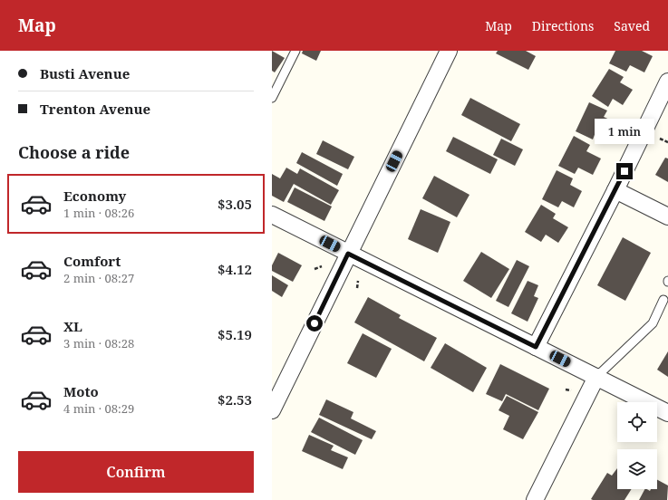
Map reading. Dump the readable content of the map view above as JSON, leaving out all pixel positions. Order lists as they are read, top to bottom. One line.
{"page":{"header":"Map","nav":["Map","Directions","Saved"],"banner":["Busti Avenue","Trenton Avenue"],"bubble":"1 min","heading":"Choose a ride","list":[{"name":"Economy","note":"1 min · 08:26","value":"$3.05"},{"name":"Comfort","note":"2 min · 08:27","value":"$4.12"},{"name":"XL","note":"3 min · 08:28","value":"$5.19"},{"name":"Moto","note":"4 min · 08:29","value":"$2.53"}],"buttons":"Confirm"}}
